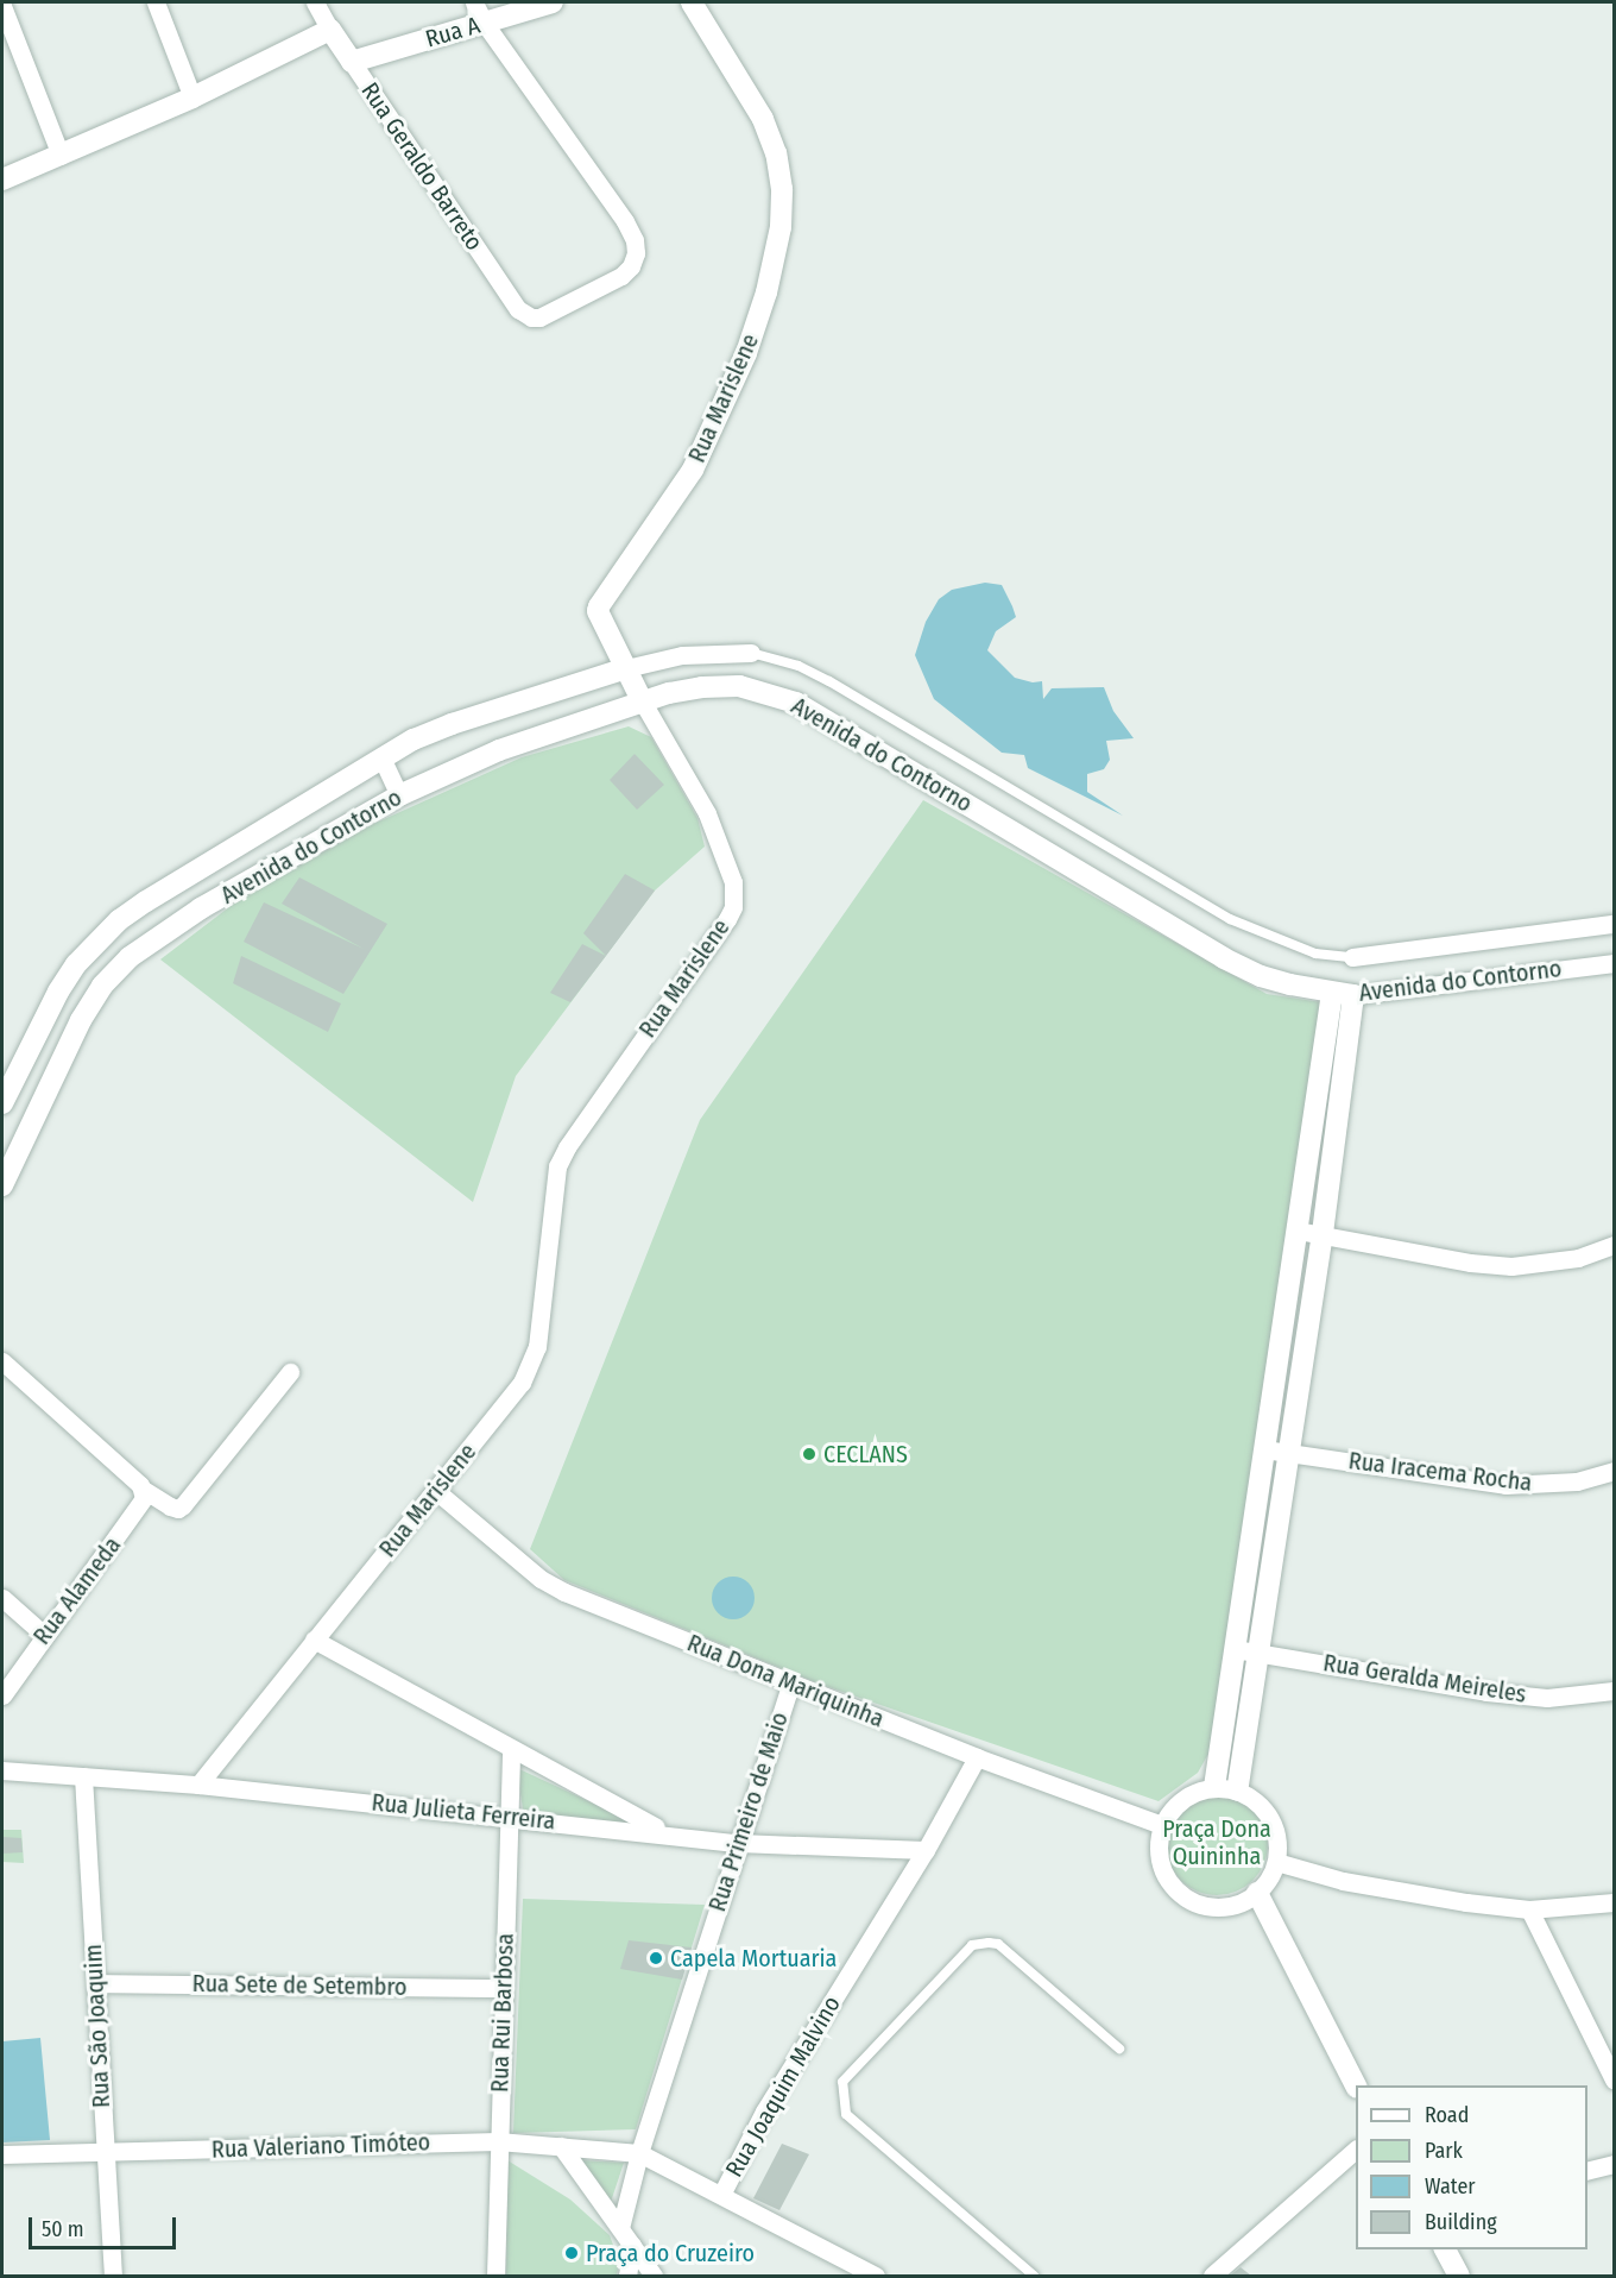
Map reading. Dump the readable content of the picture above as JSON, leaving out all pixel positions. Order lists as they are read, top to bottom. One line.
{"streets":{"street":["Rua A","Rua Geraldo Barreto","Rua Marislene","Avenida do Contorno","Rua Iracema Rocha","Rua Alameda","Rua Geralda Meireles","Rua Dona Mariquinha","Rua Julieta Ferreira","Rua Primeiro de Maio","Rua Sete de Setembro","Rua Rui Barbosa","Rua São Joaquim","Rua Joaquim Malvino","Rua Valeriano Timóteo"]},"crossings":[["Rua A","Rua Geraldo Barreto"],["Rua Marislene","Avenida do Contorno"],["Rua Marislene","Rua Dona Mariquinha"],["Rua Marislene","Rua Julieta Ferreira"],["Rua Dona Mariquinha","Rua Primeiro de Maio"],["Rua Dona Mariquinha","Rua Joaquim Malvino"],["Rua Julieta Ferreira","Rua Primeiro de Maio"],["Rua Julieta Ferreira","Rua Rui Barbosa"],["Rua Julieta Ferreira","Rua São Joaquim"],["Rua Julieta Ferreira","Rua Joaquim Malvino"],["Rua Primeiro de Maio","Rua Valeriano Timóteo"],["Rua Sete de Setembro","Rua Rui Barbosa"],["Rua Sete de Setembro","Rua São Joaquim"],["Rua Rui Barbosa","Rua Valeriano Timóteo"],["Rua São Joaquim","Rua Valeriano Timóteo"]],"parks":["Praça Dona Quininha"],"places":["CECLANS","Capela Mortuaria","Praça do Cruzeiro"],"legend":["Road","Park","Water","Building"],"scale_bar":"50 m"}
